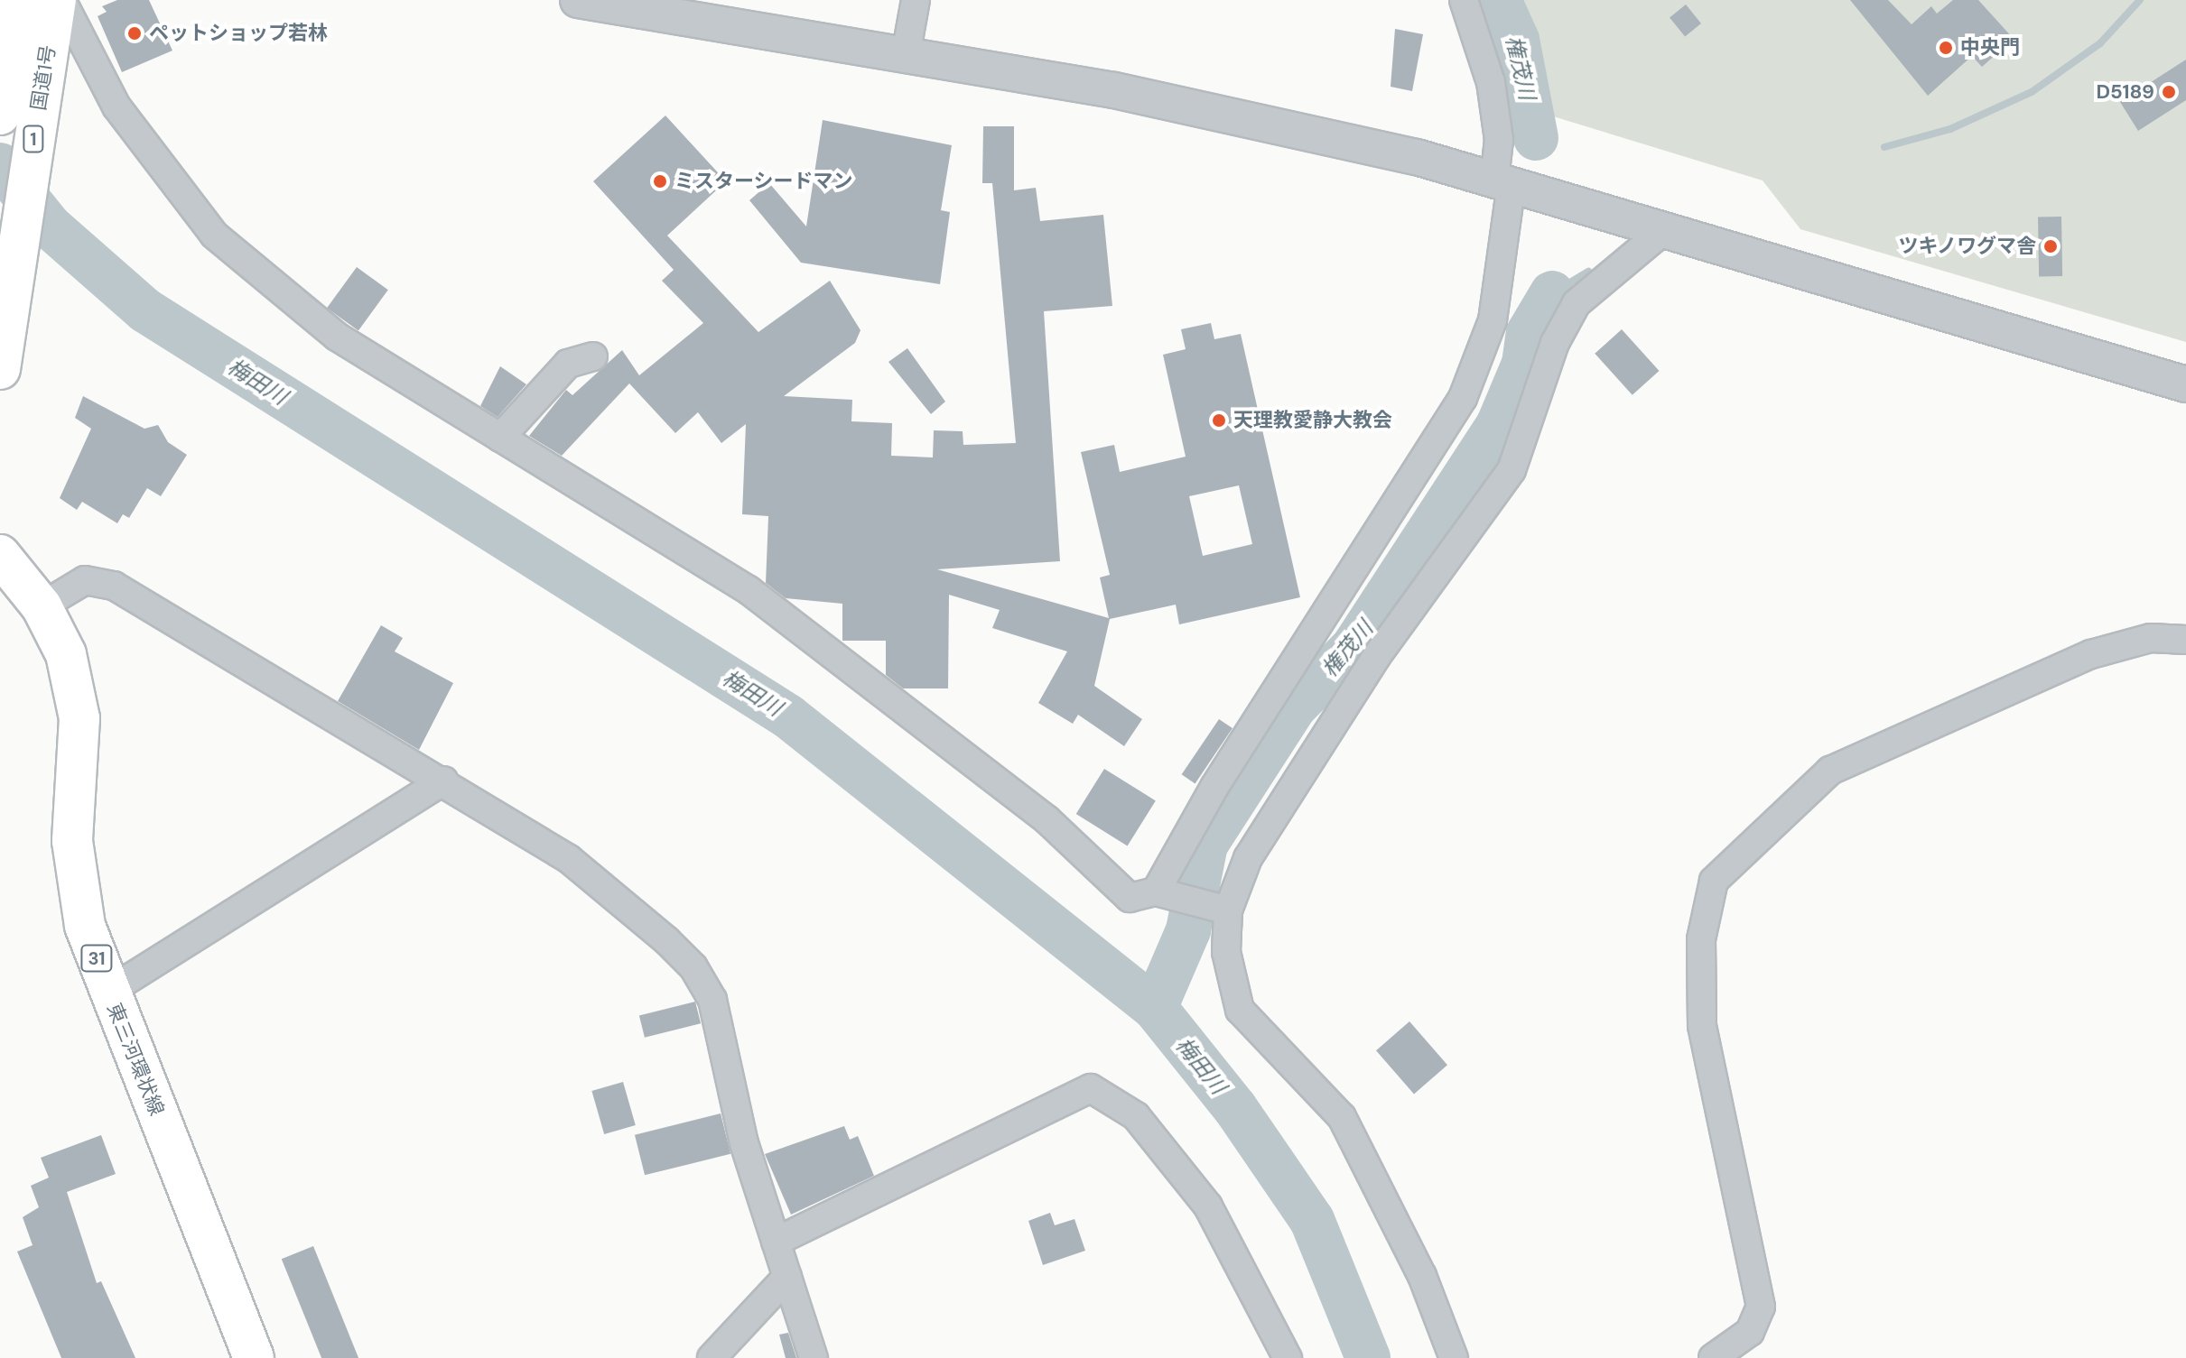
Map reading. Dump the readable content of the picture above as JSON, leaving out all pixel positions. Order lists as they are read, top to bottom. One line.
{"streets":{"main road":["国道1号","1","31","東三河環状線"]},"water":["権茂川","梅田川"],"places":["ペットショップ若林","中央門","D5189","ミスターシードマン","ツキノワグマ舎","天理教愛静大教会"]}
